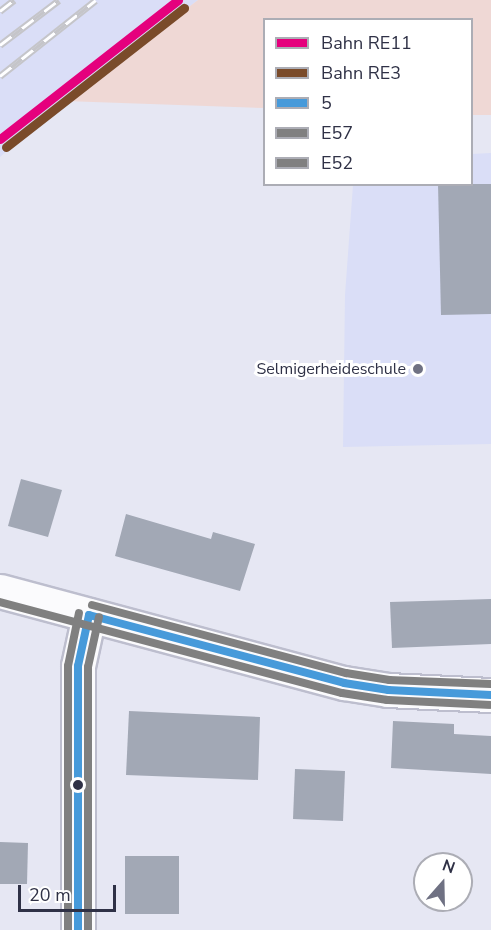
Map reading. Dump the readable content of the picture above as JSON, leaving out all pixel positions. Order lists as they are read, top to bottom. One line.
{"places":["Selmigerheideschule"],"lines":["rail line RE11","rail line RE3","transit line E57","transit line E52","transit line 5"],"legend":["Bahn RE11","Bahn RE3","5","E57","E52"],"scale_bar":"20 m","north":"top"}
